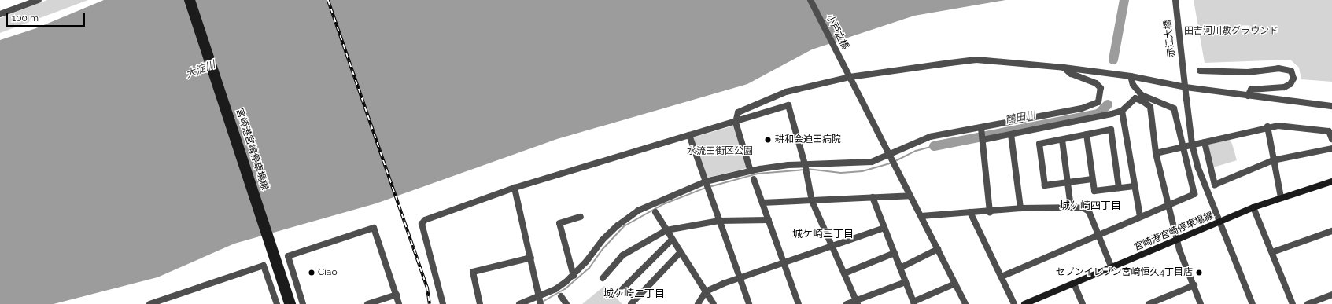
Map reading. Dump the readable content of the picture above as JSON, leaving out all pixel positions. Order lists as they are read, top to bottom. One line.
{"streets":{"main road":["宮崎港宮崎停車場線"],"street":["小戸之橋","赤江大橋"]},"crossings":[["赤江大橋","宮崎港宮崎停車場線"]],"districts":["城ケ崎四丁目","城ケ崎三丁目","城ケ崎二丁目"],"water":["大淀川","鶴田川"],"parks":["田吉河川敷グラウンド","水流田街区公園"],"places":["耕和会迫田病院","Ciao","セブンイレブン宮崎恒久4丁目店"],"scale_bar":"100 m"}
